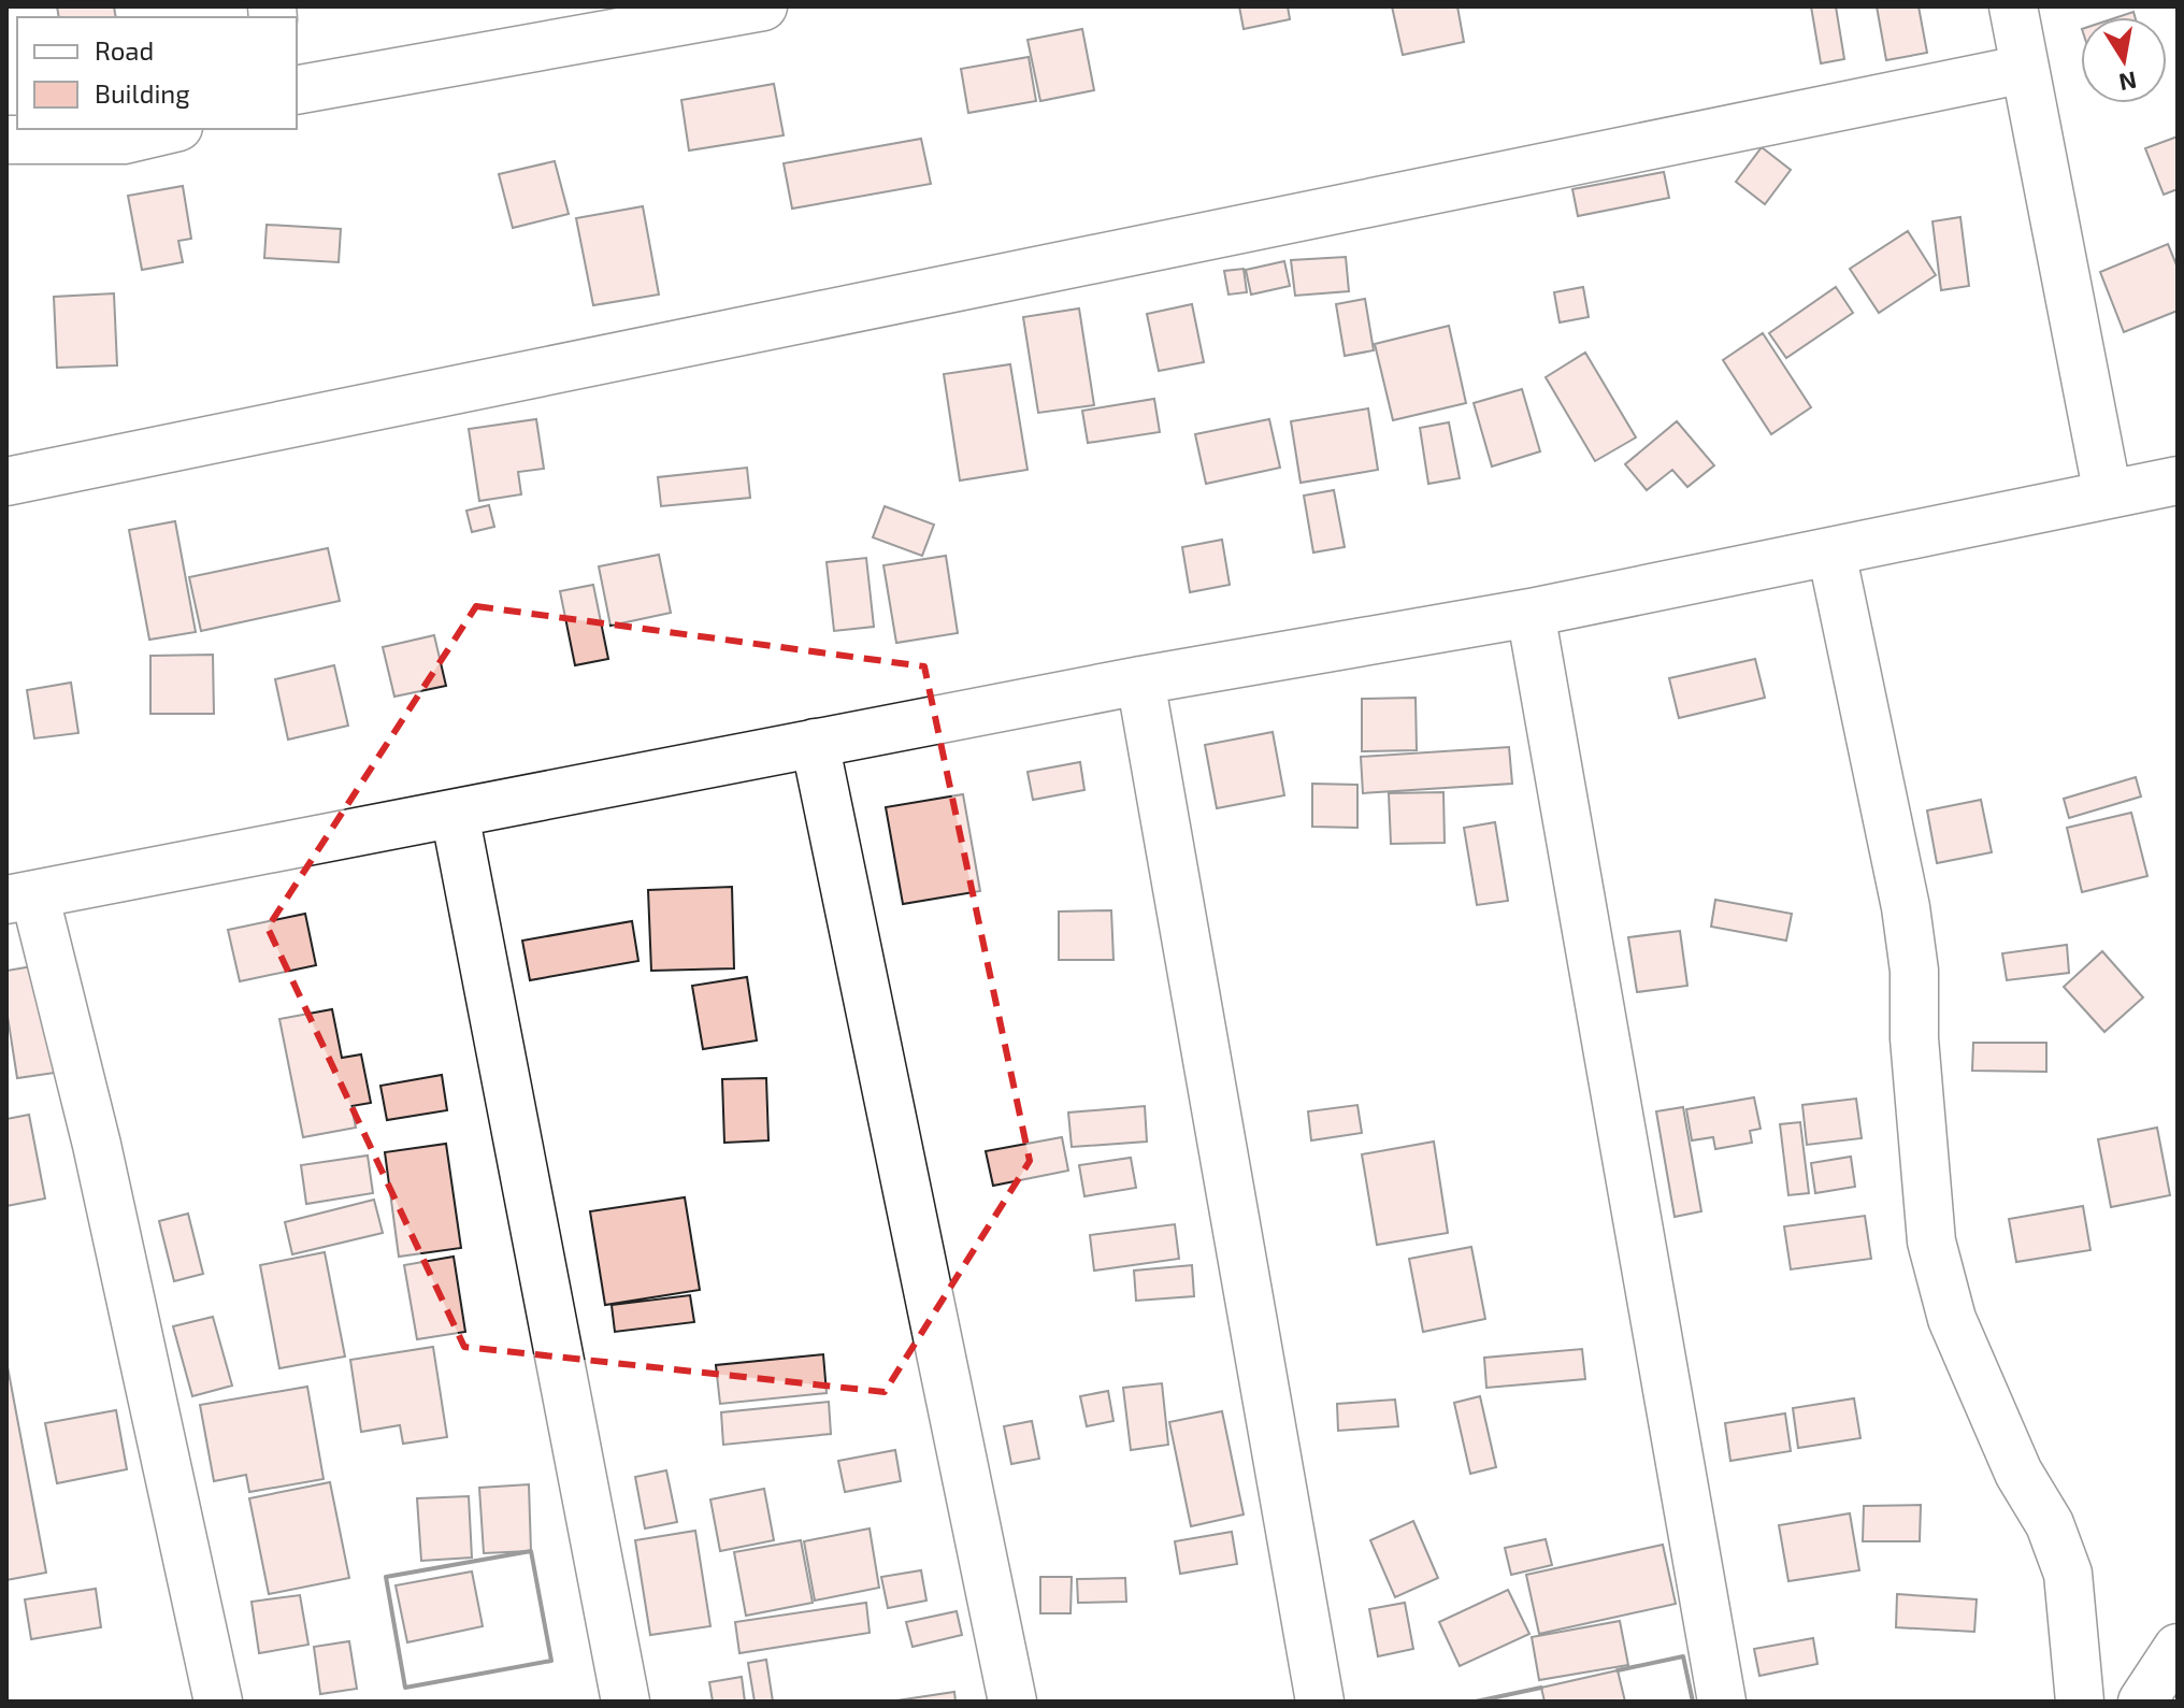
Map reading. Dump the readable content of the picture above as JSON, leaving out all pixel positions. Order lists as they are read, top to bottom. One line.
{"legend":["Road","Building"],"north":"bottom"}
